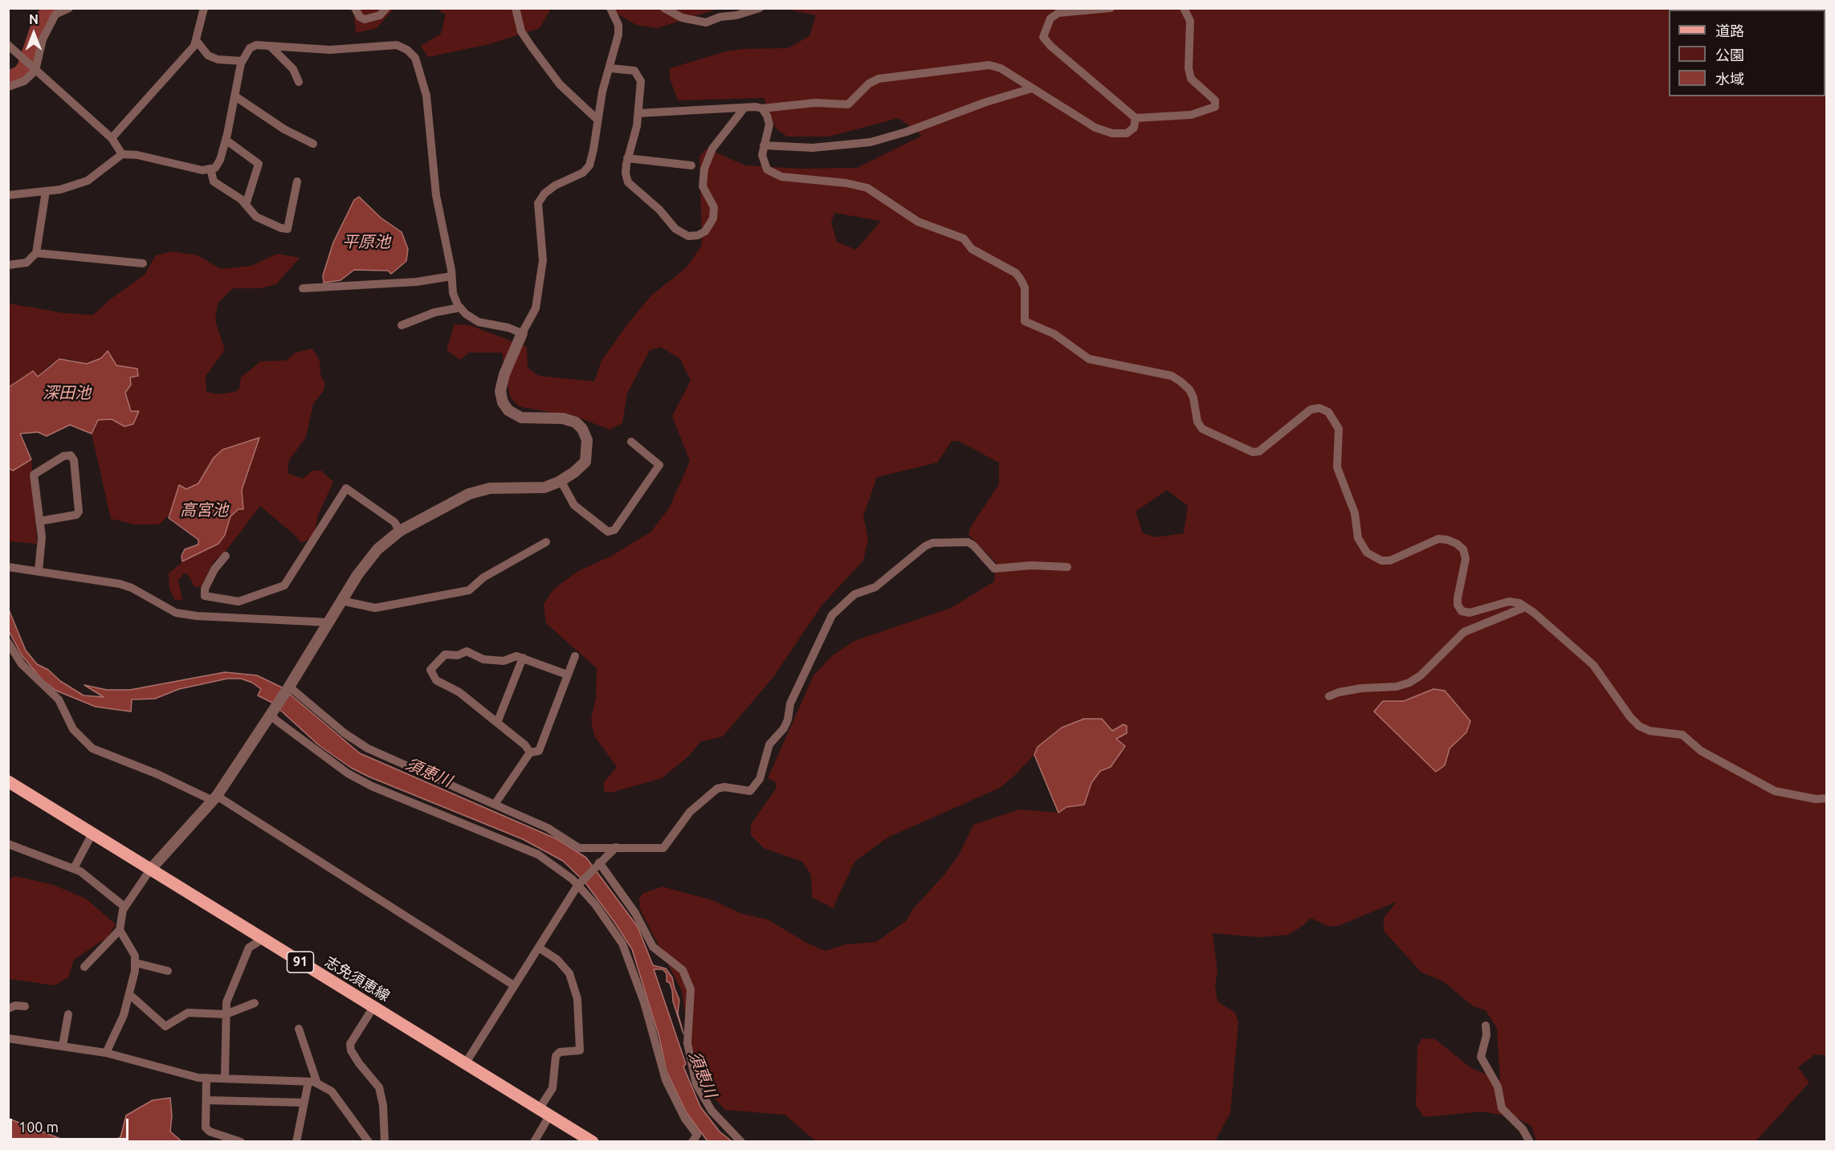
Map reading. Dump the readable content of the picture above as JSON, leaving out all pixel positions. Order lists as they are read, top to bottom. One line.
{"streets":{"main road":["91","志免須恵線"]},"water":["平原池","深田池","高宮池","須恵川"],"legend":["道路","公園","水域"],"scale_bar":"100 m","north":"top"}
